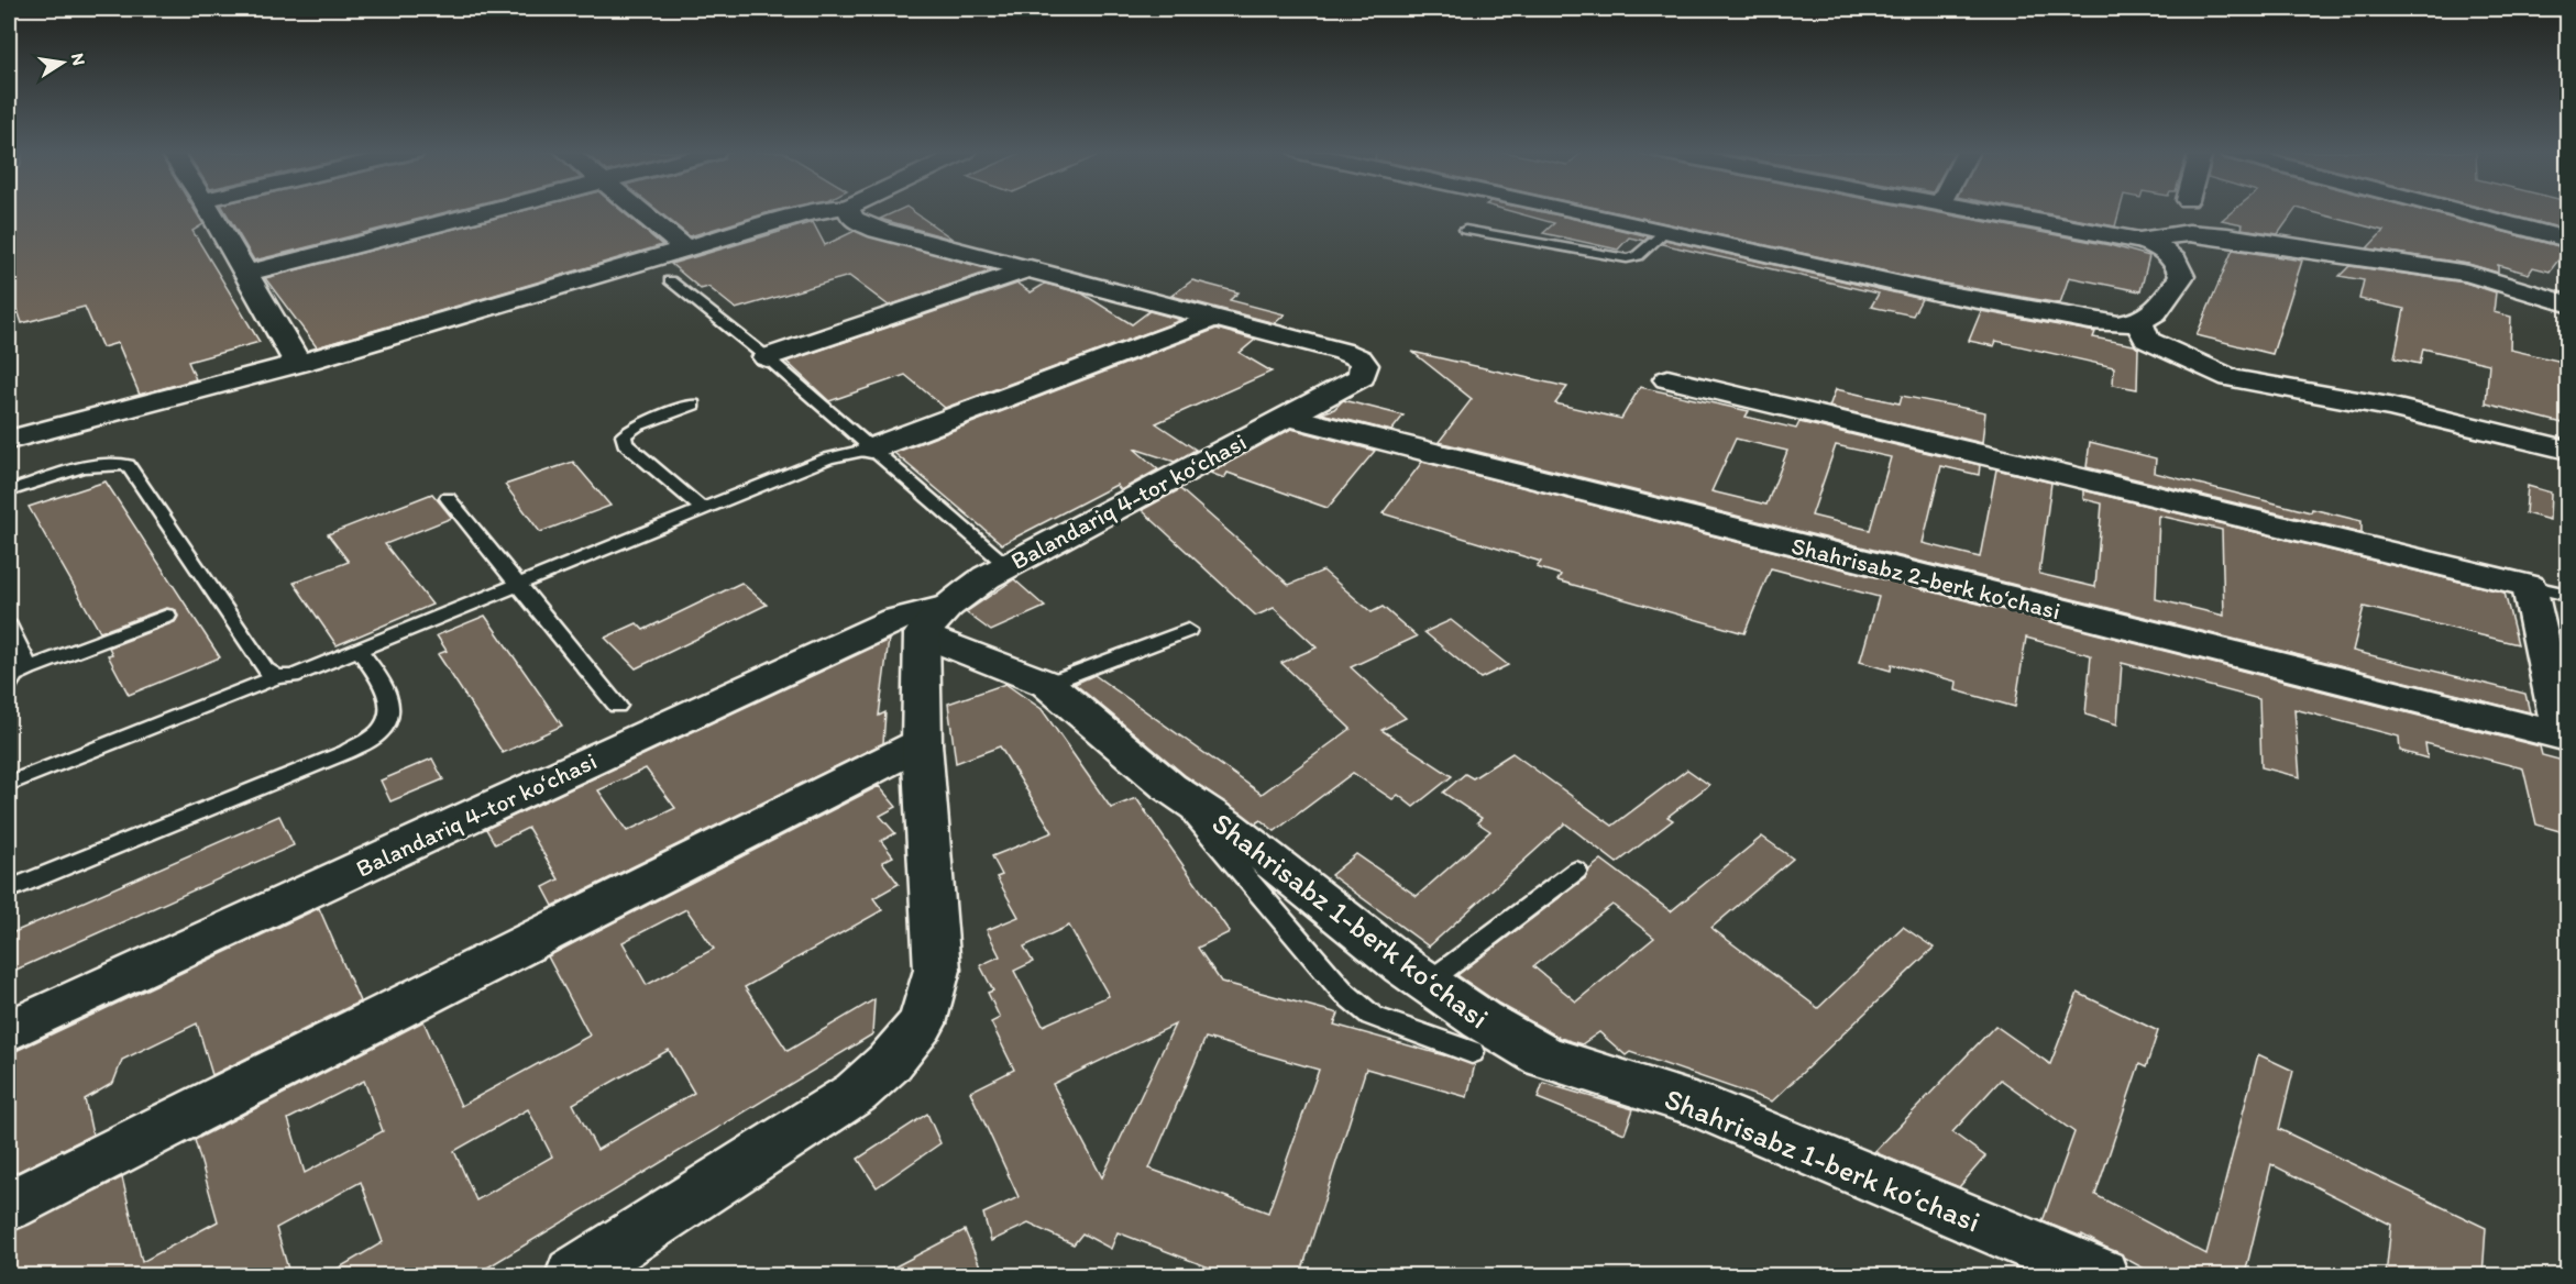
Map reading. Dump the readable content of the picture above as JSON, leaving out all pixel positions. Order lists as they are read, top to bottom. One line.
{"streets":{"street":["Balandariq 4-tor koʻchasi","Shahrisabz 2-berk koʻchasi","Shahrisabz 1-berk koʻchasi"]},"crossings":[["Balandariq 4-tor koʻchasi","Shahrisabz 2-berk koʻchasi"],["Balandariq 4-tor koʻchasi","Shahrisabz 1-berk koʻchasi"]],"north":"right"}
